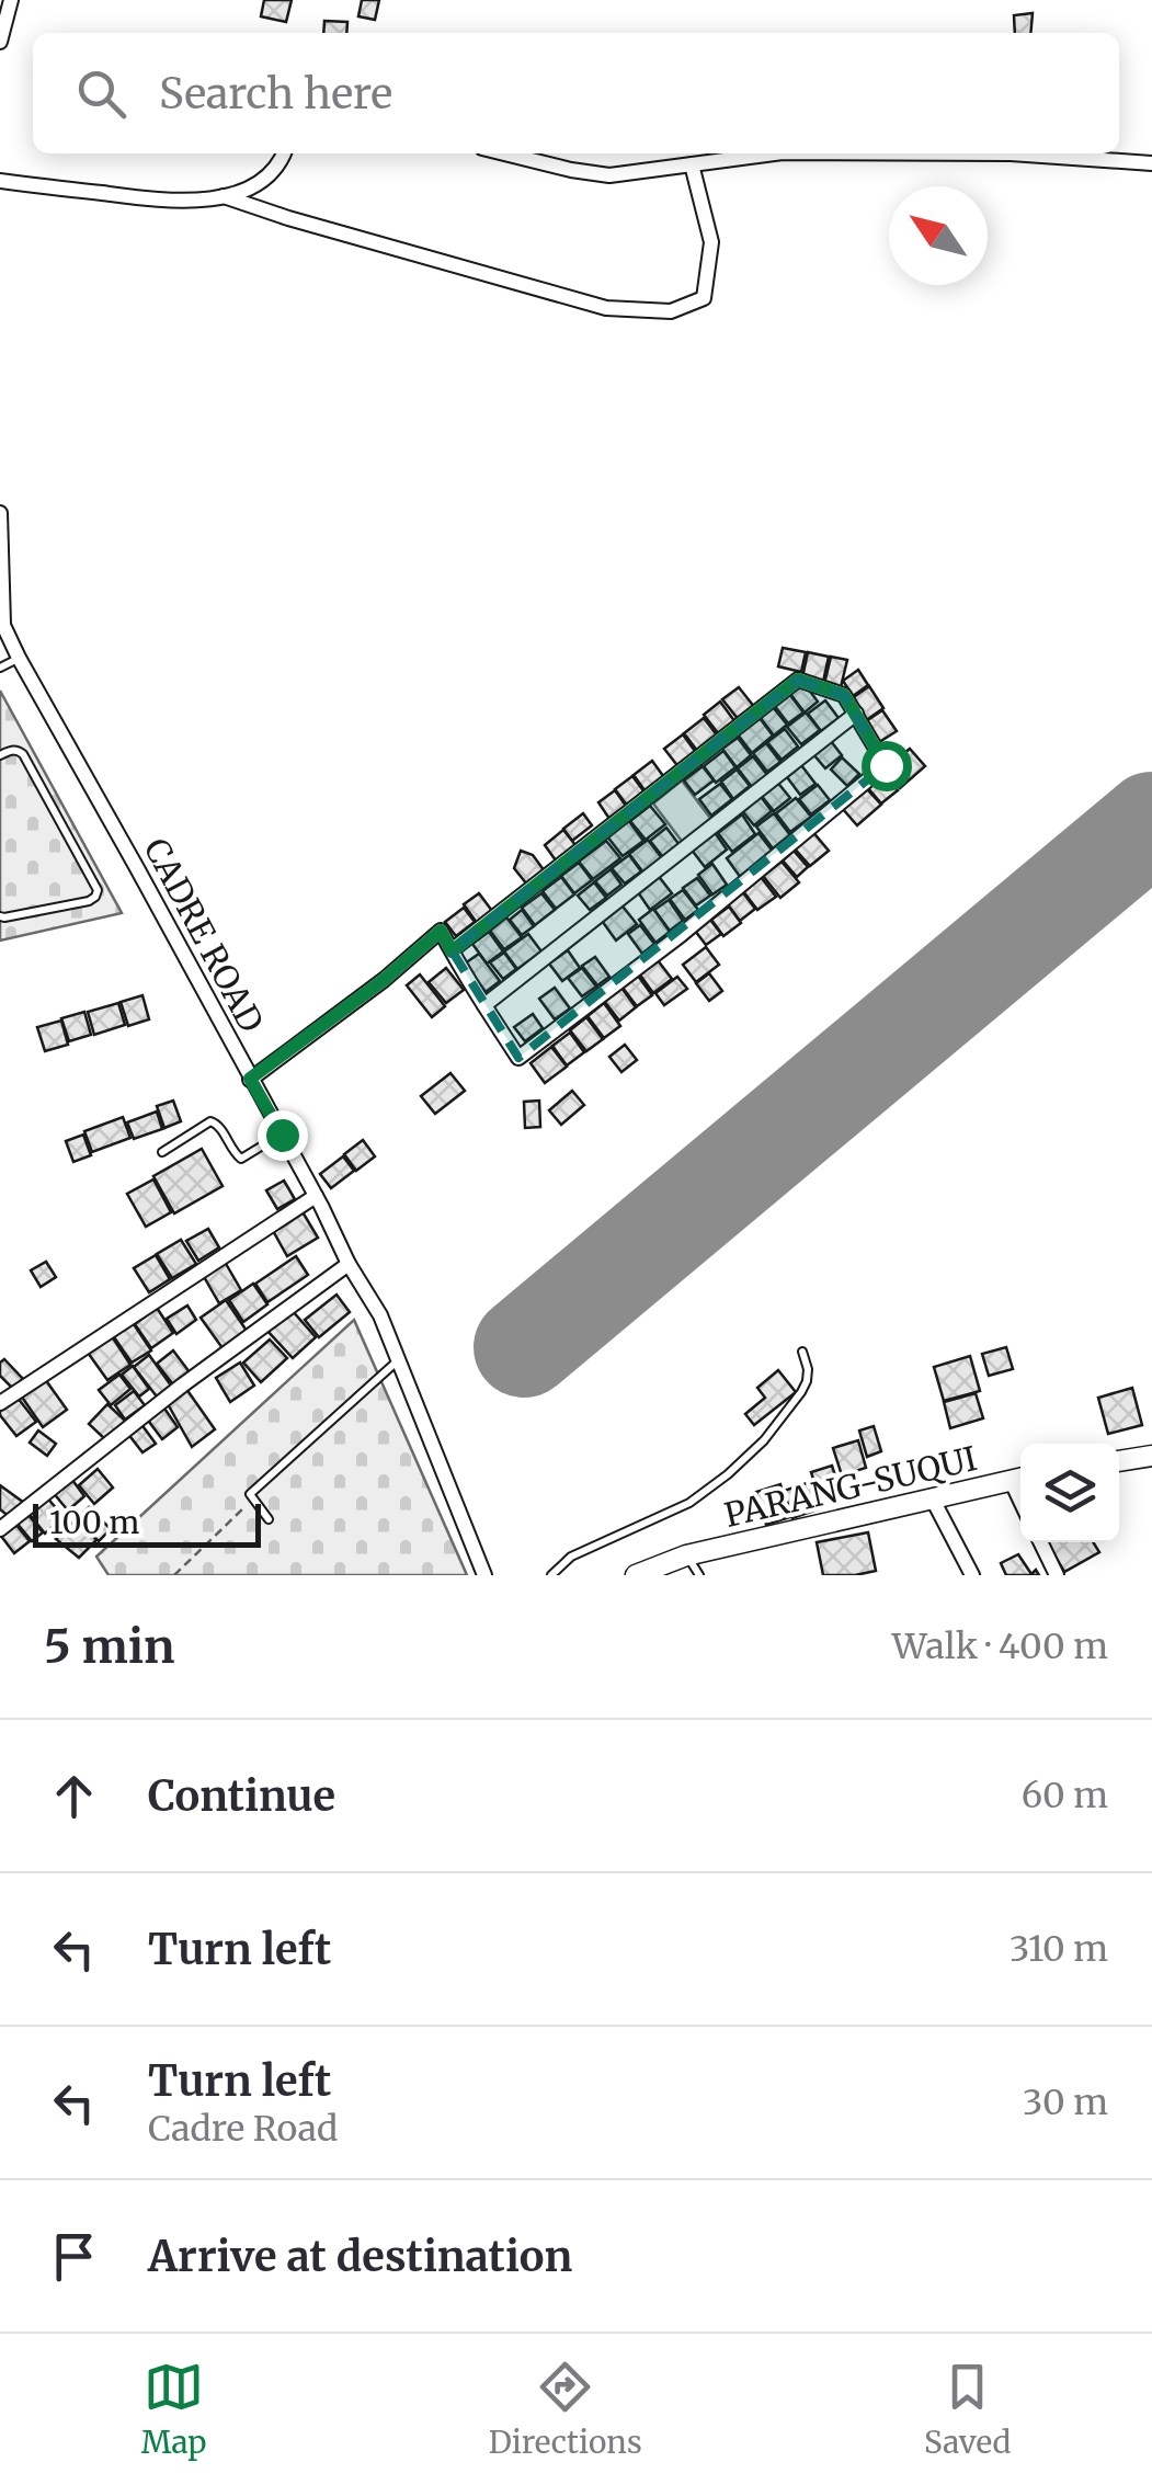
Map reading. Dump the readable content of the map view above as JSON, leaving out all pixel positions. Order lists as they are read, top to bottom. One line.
{"streets":{"main road":["PARANG-SUQUI"],"street":["CADRE ROAD"]},"scale_bar":"100 m","north":"top left","page":{"search":"Search here","scale":"100 m","heading":["5 min","Walk · 400 m"],"list":[["Continue","60 m"],["Turn left","310 m"],["Turn left","Cadre Road","30 m"],"Arrive at destination"],"nav":["Map","Directions","Saved"]}}
